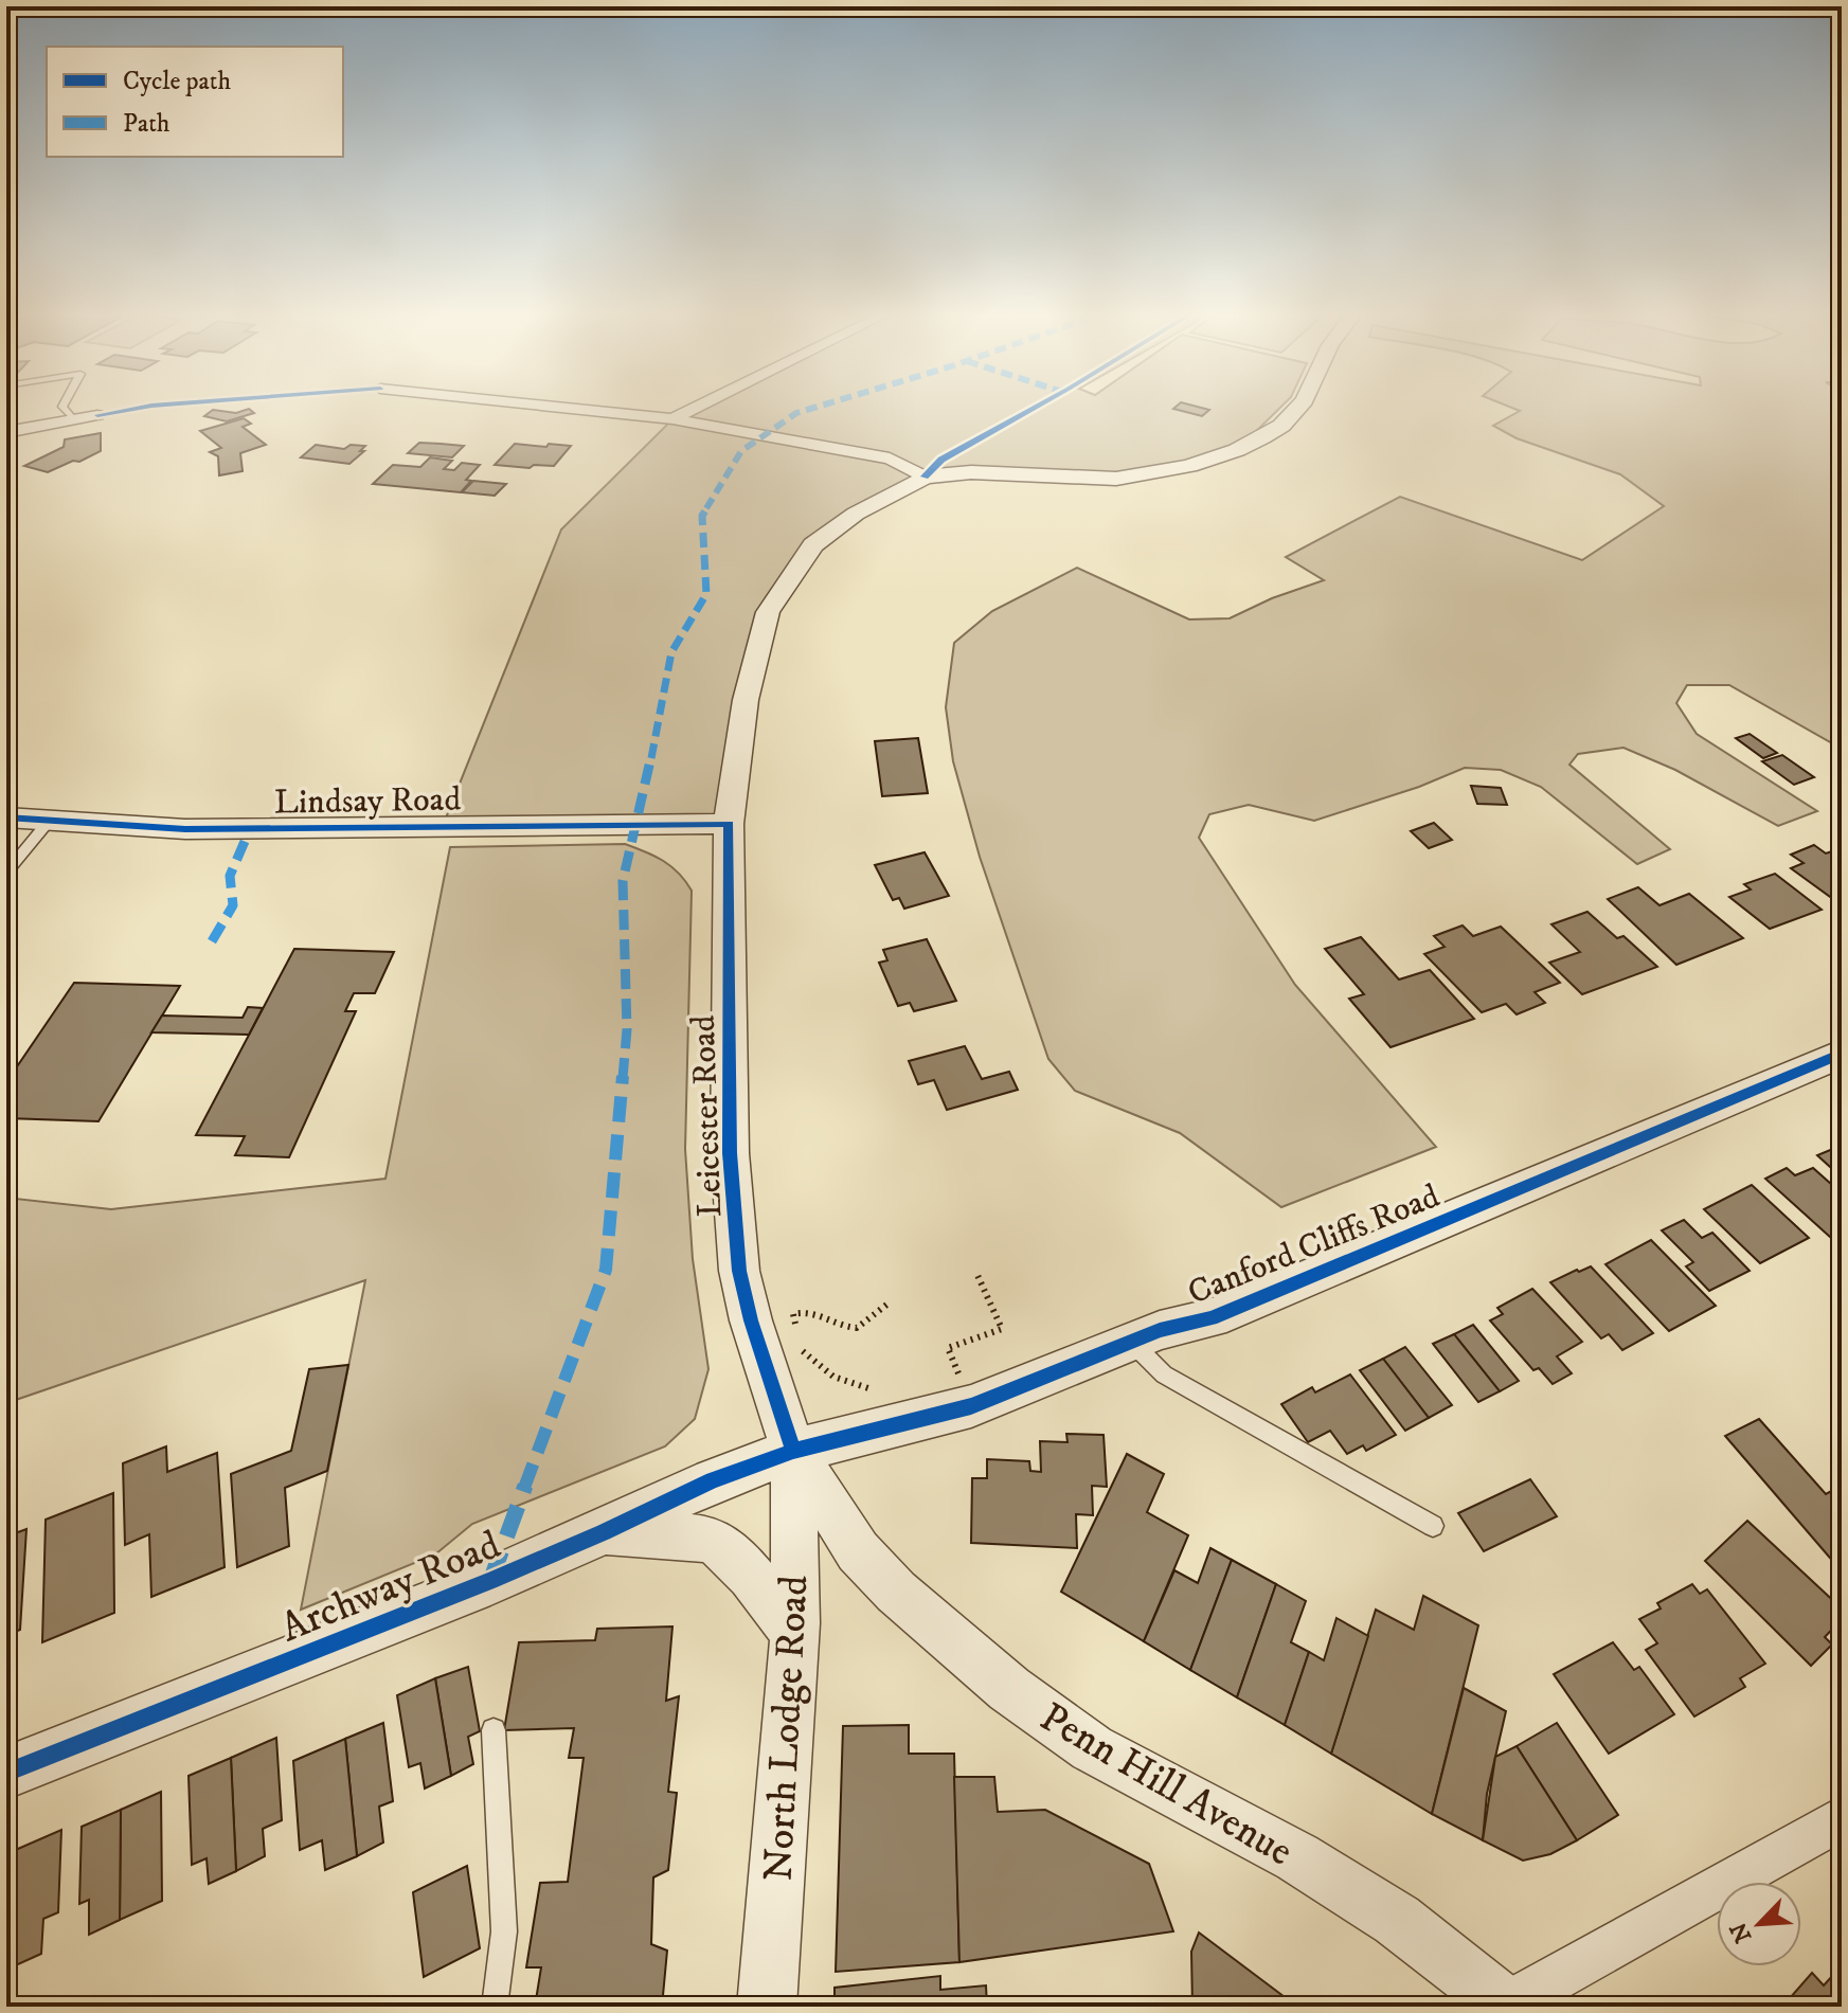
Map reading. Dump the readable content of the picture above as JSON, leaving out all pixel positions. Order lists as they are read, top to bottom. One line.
{"streets":{"street":["Lindsay Road","Leicester Road","Canford Cliffs Road","Archway Road","North Lodge Road","Penn Hill Avenue"]},"crossings":[["Lindsay Road","Leicester Road"],["Leicester Road","Canford Cliffs Road"],["Leicester Road","Archway Road"],["Leicester Road","North Lodge Road"],["Leicester Road","Penn Hill Avenue"],["Canford Cliffs Road","Archway Road"],["Canford Cliffs Road","North Lodge Road"],["Canford Cliffs Road","Penn Hill Avenue"],["Archway Road","North Lodge Road"],["Archway Road","Penn Hill Avenue"],["North Lodge Road","Penn Hill Avenue"]],"legend":["Cycle path","Path"],"north":"bottom left"}
